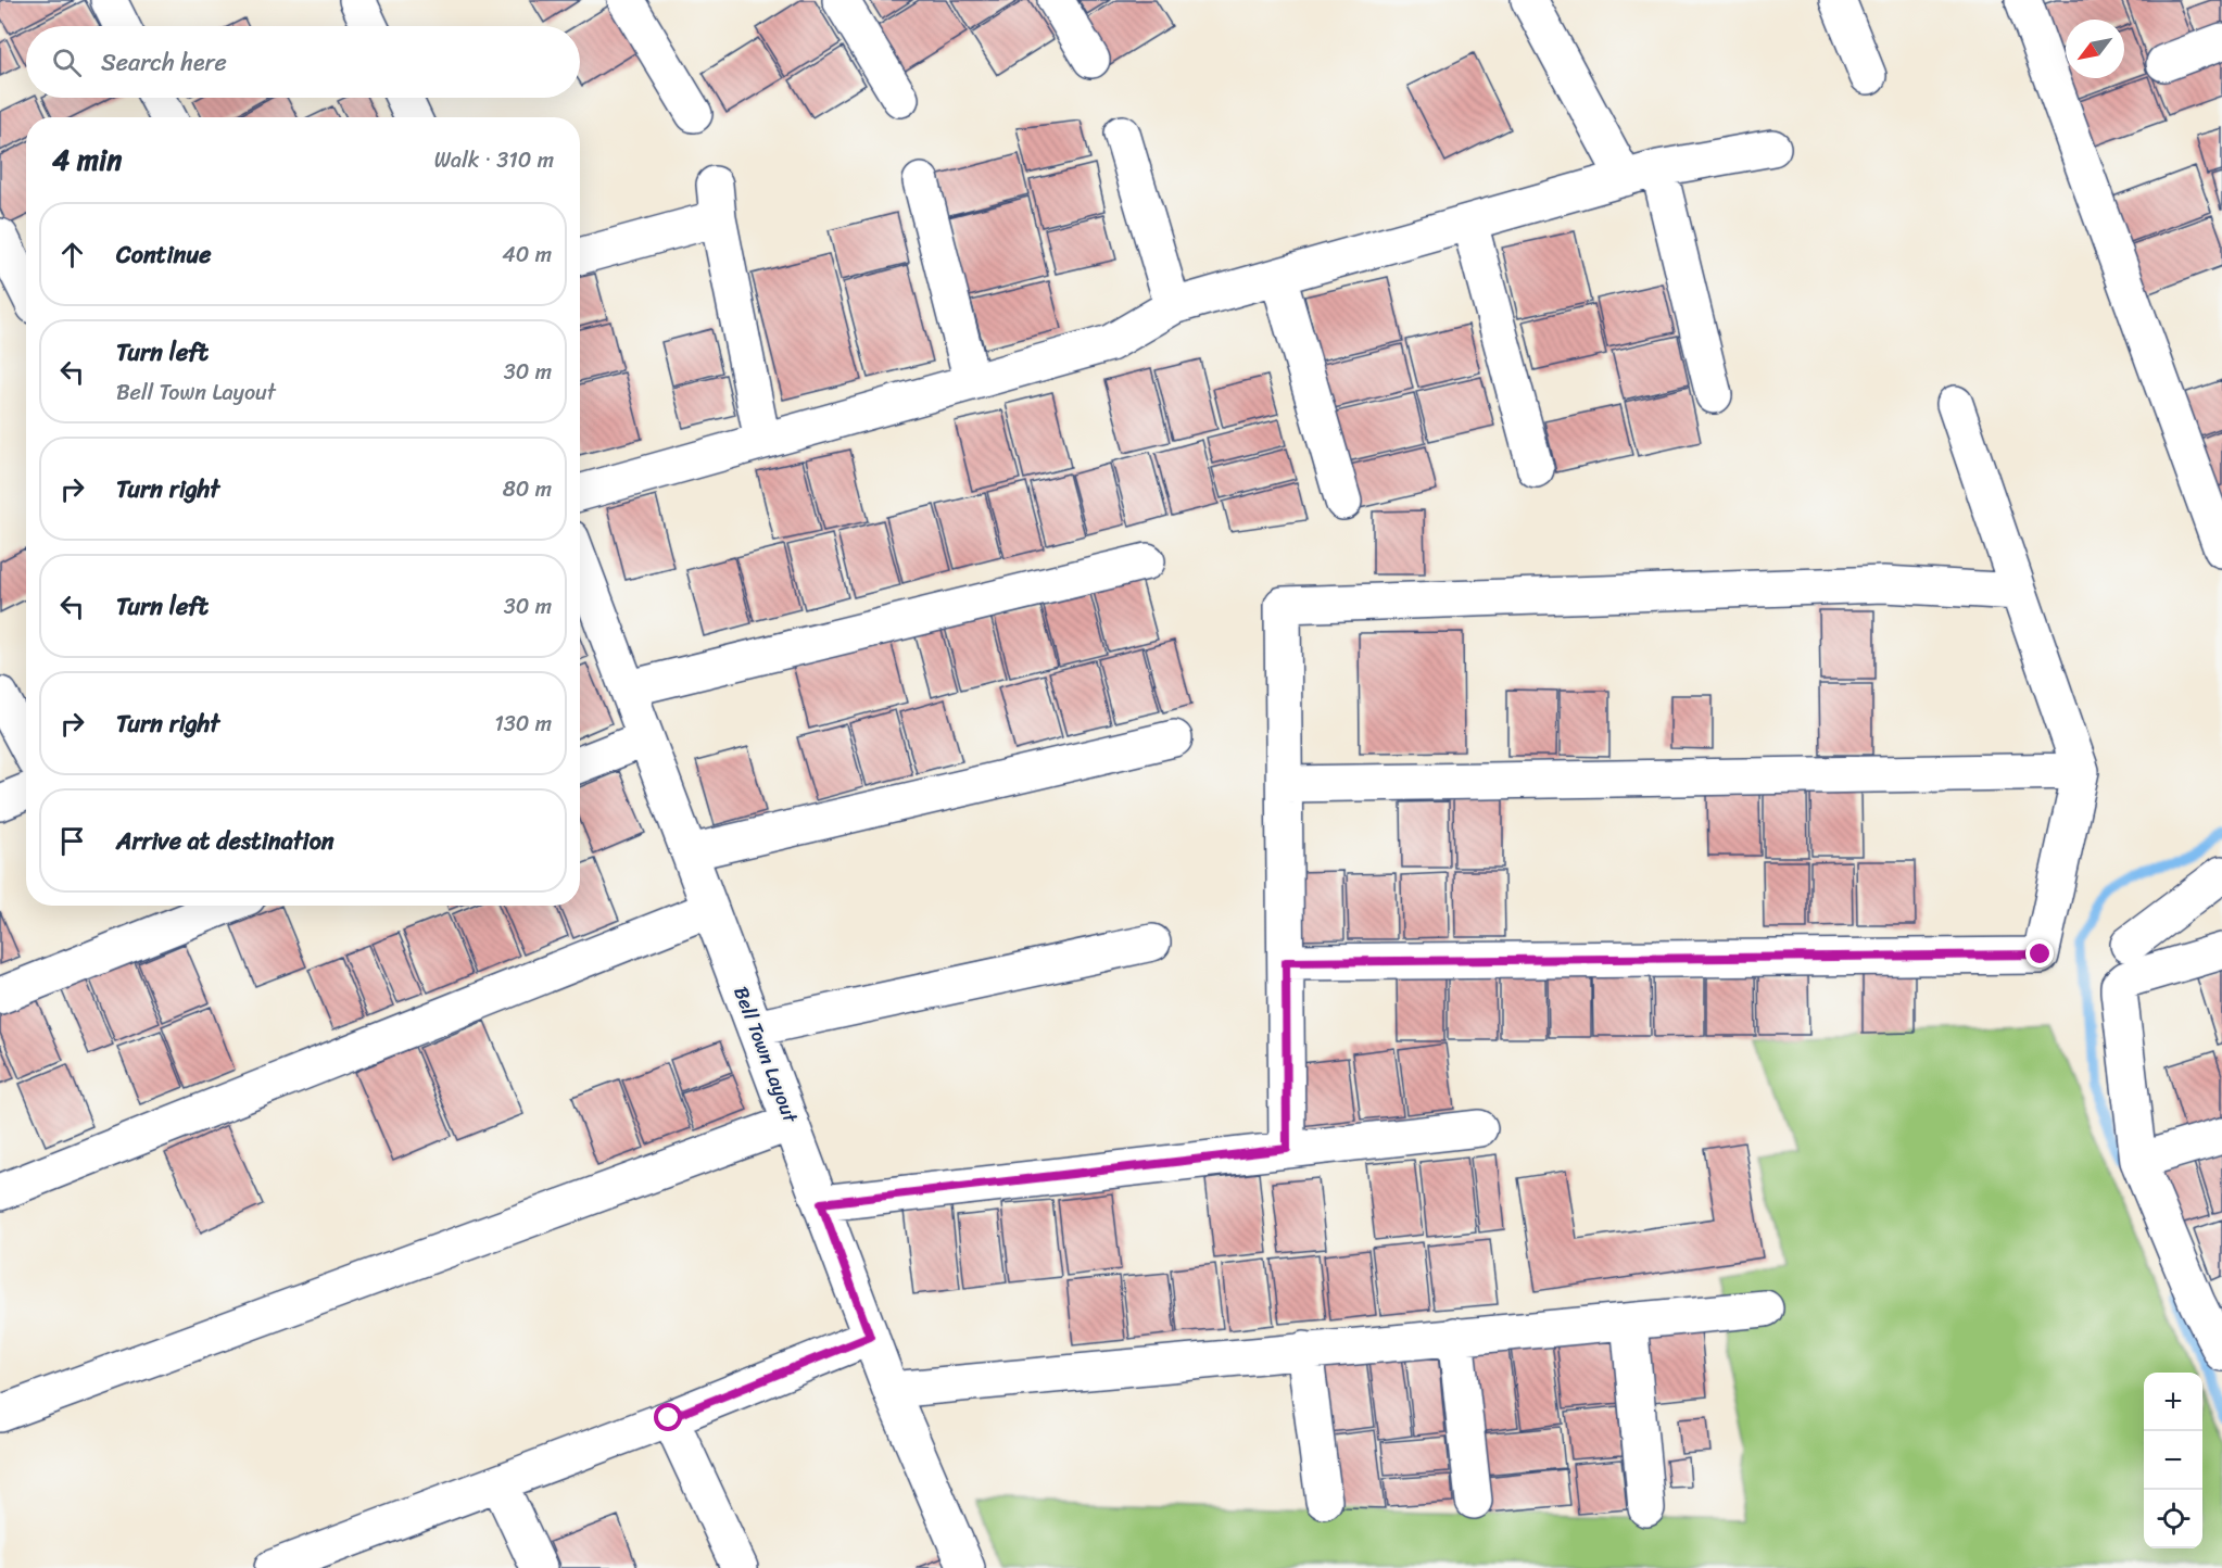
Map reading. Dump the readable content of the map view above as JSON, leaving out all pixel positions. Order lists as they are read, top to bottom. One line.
{"streets":{"street":["Bell Town Layout"]},"north":"bottom left","page":{"search":"Search here","heading":["4 min","Walk · 310 m"],"list":[["Continue","40 m"],["Turn left","Bell Town Layout","30 m"],["Turn right","80 m"],["Turn left","30 m"],["Turn right","130 m"],"Arrive at destination"],"map_buttons":["+","−"]}}
